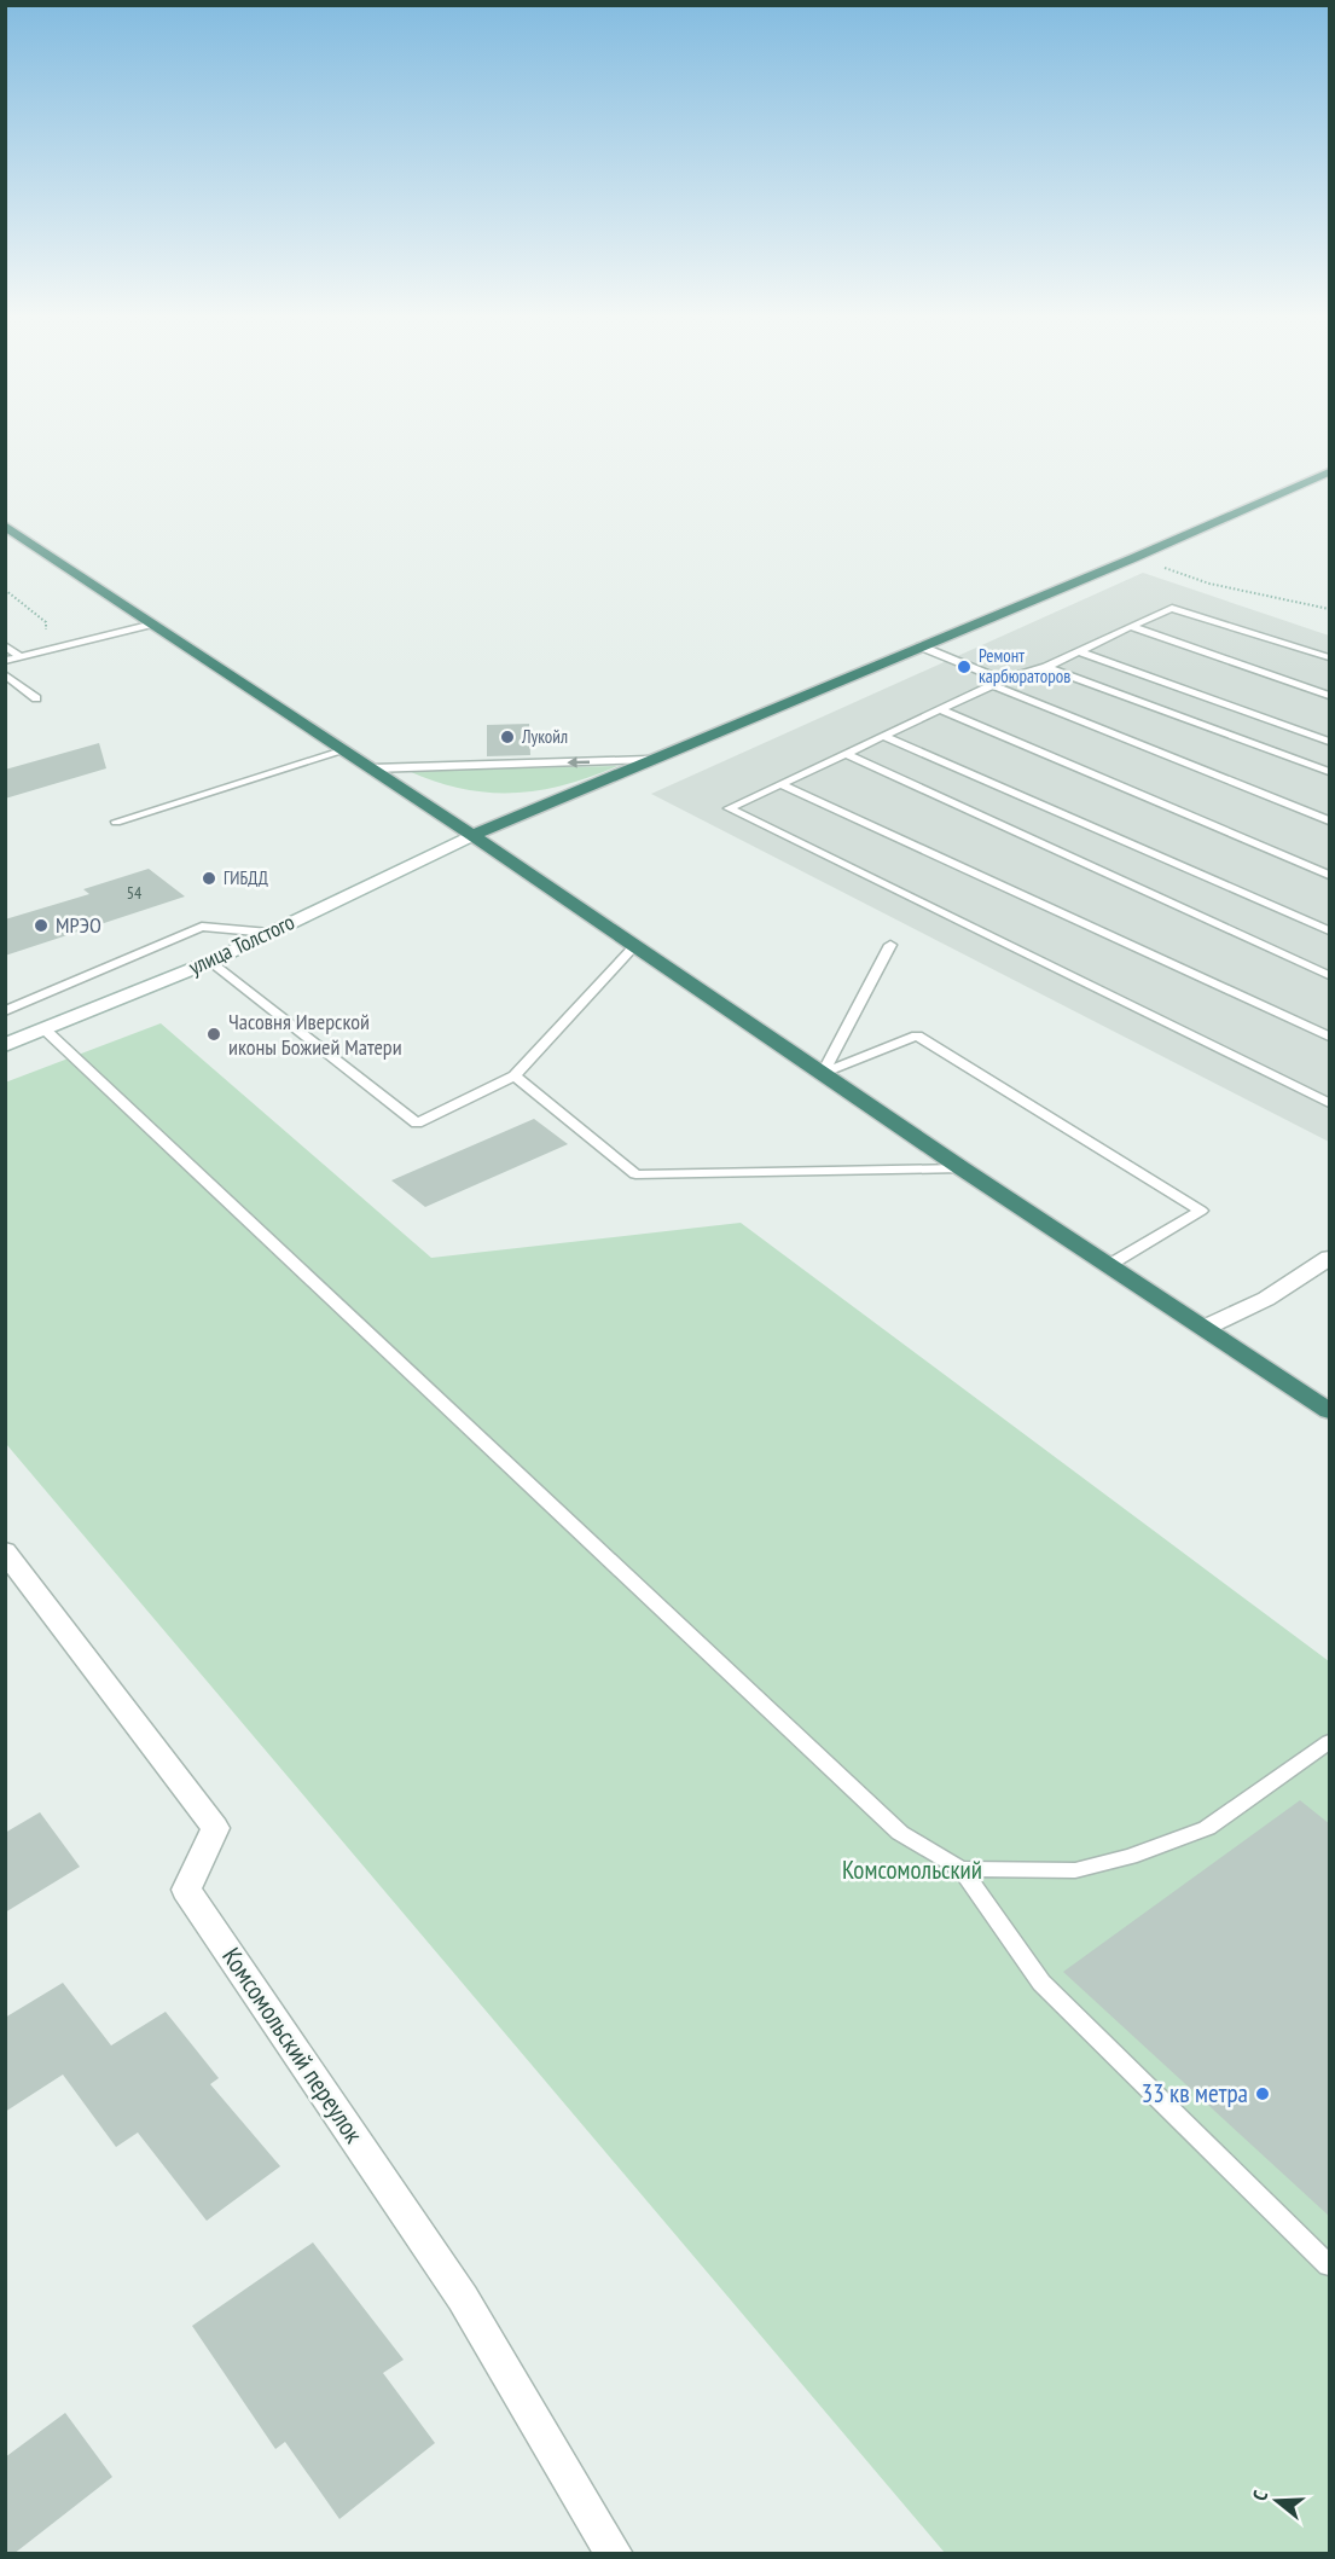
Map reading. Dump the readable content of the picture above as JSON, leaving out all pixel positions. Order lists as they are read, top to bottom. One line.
{"streets":{"street":["улица Толстого","Комсомольский переулок"]},"parks":["Комсомольский"],"places":["Ремонт карбюраторов","Лукойл","ГИБДД","МРЭО","Часовня Иверской иконы Божией Матери","33 кв метра"],"house_numbers":["54"],"north":"left"}
